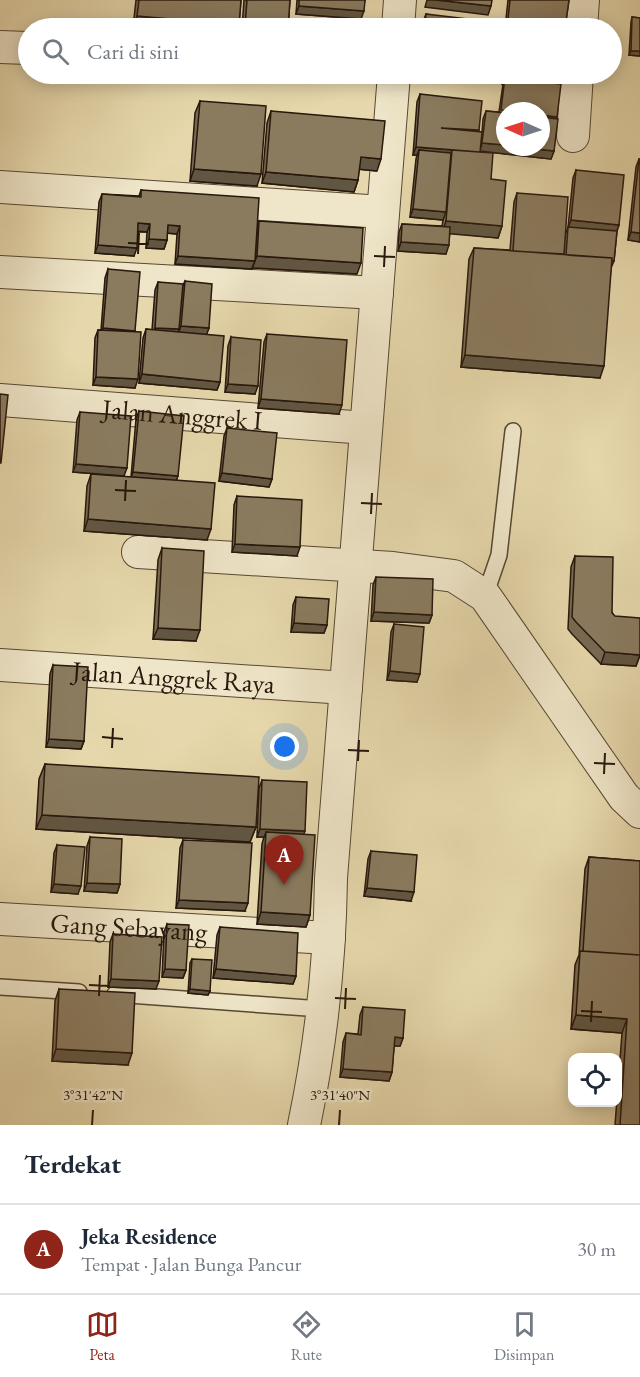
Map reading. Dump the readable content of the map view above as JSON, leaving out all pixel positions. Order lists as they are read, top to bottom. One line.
{"streets":{"street":["Jalan Anggrek I","Jalan Anggrek Raya","Gang Sebayang"]},"north":"left","page":{"search":"Cari di sini","pins":"A","heading":"Terdekat","list":[{"mark":"A","name":"Jeka Residence","note":"Tempat · Jalan Bunga Pancur","value":"30 m"}],"nav":["Peta","Rute","Disimpan"]},"coordinates":["3°31'42\"N","3°31'40\"N"]}
